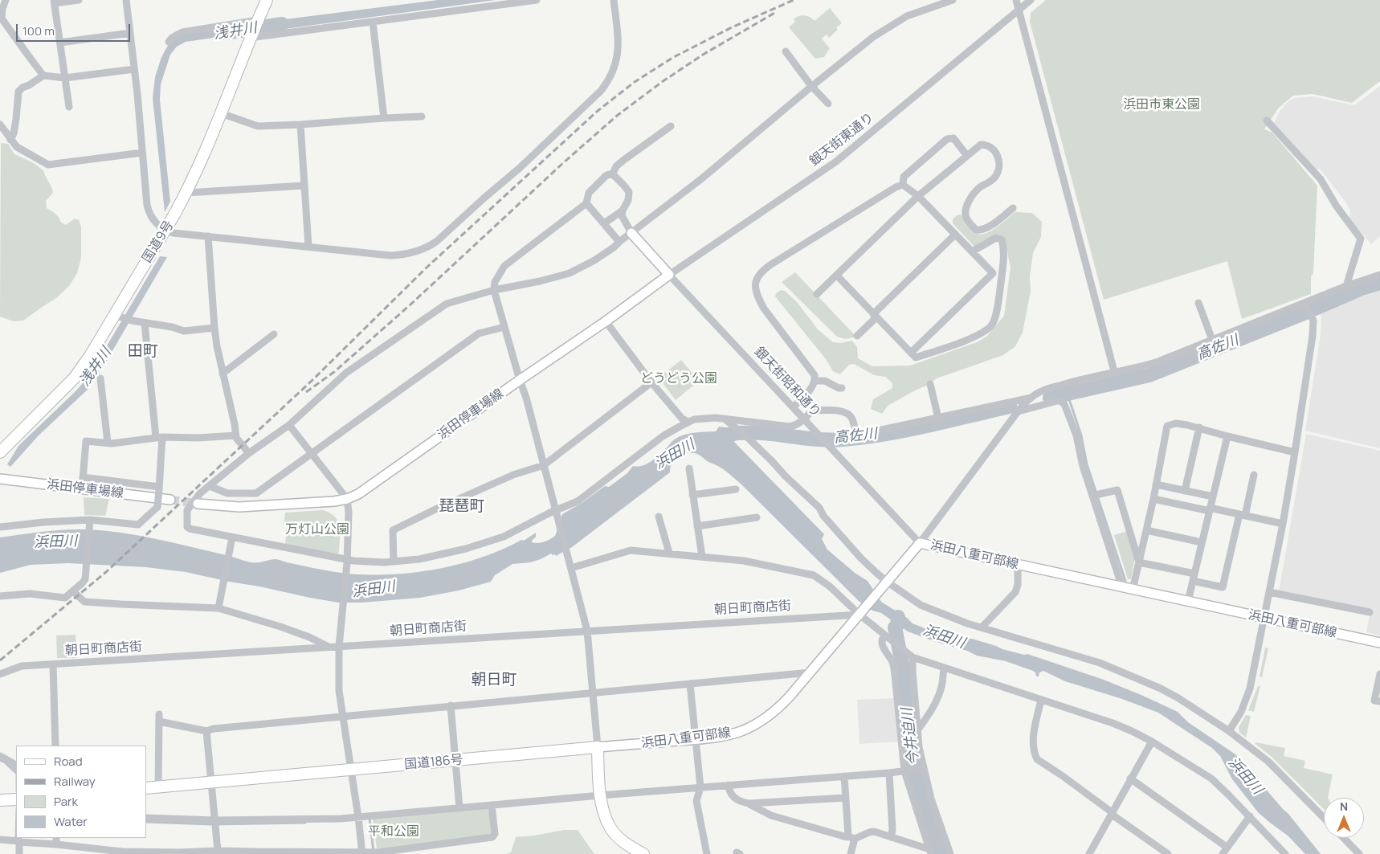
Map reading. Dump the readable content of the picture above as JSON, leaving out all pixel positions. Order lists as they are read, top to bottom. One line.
{"streets":{"highway":["国道9号","国道186号"],"main road":["浜田停車場線","浜田八重可部線"],"street":["銀天街東通り","銀天街昭和通り","朝日町商店街"]},"crossings":[["銀天街東通り","銀天街昭和通り"],["銀天街東通り","浜田停車場線"],["銀天街昭和通り","浜田停車場線"],["銀天街昭和通り","浜田八重可部線"],["浜田八重可部線","朝日町商店街"],["浜田八重可部線","国道186号"]],"districts":["田町","琵琶町","朝日町"],"water":["浅井川","高佐川","浜田川","今井迫川"],"parks":["浜田市東公園","どうどう公園","万灯山公園","平和公園"],"legend":["Road","Railway","Park","Water"],"scale_bar":"100 m","north":"top"}
